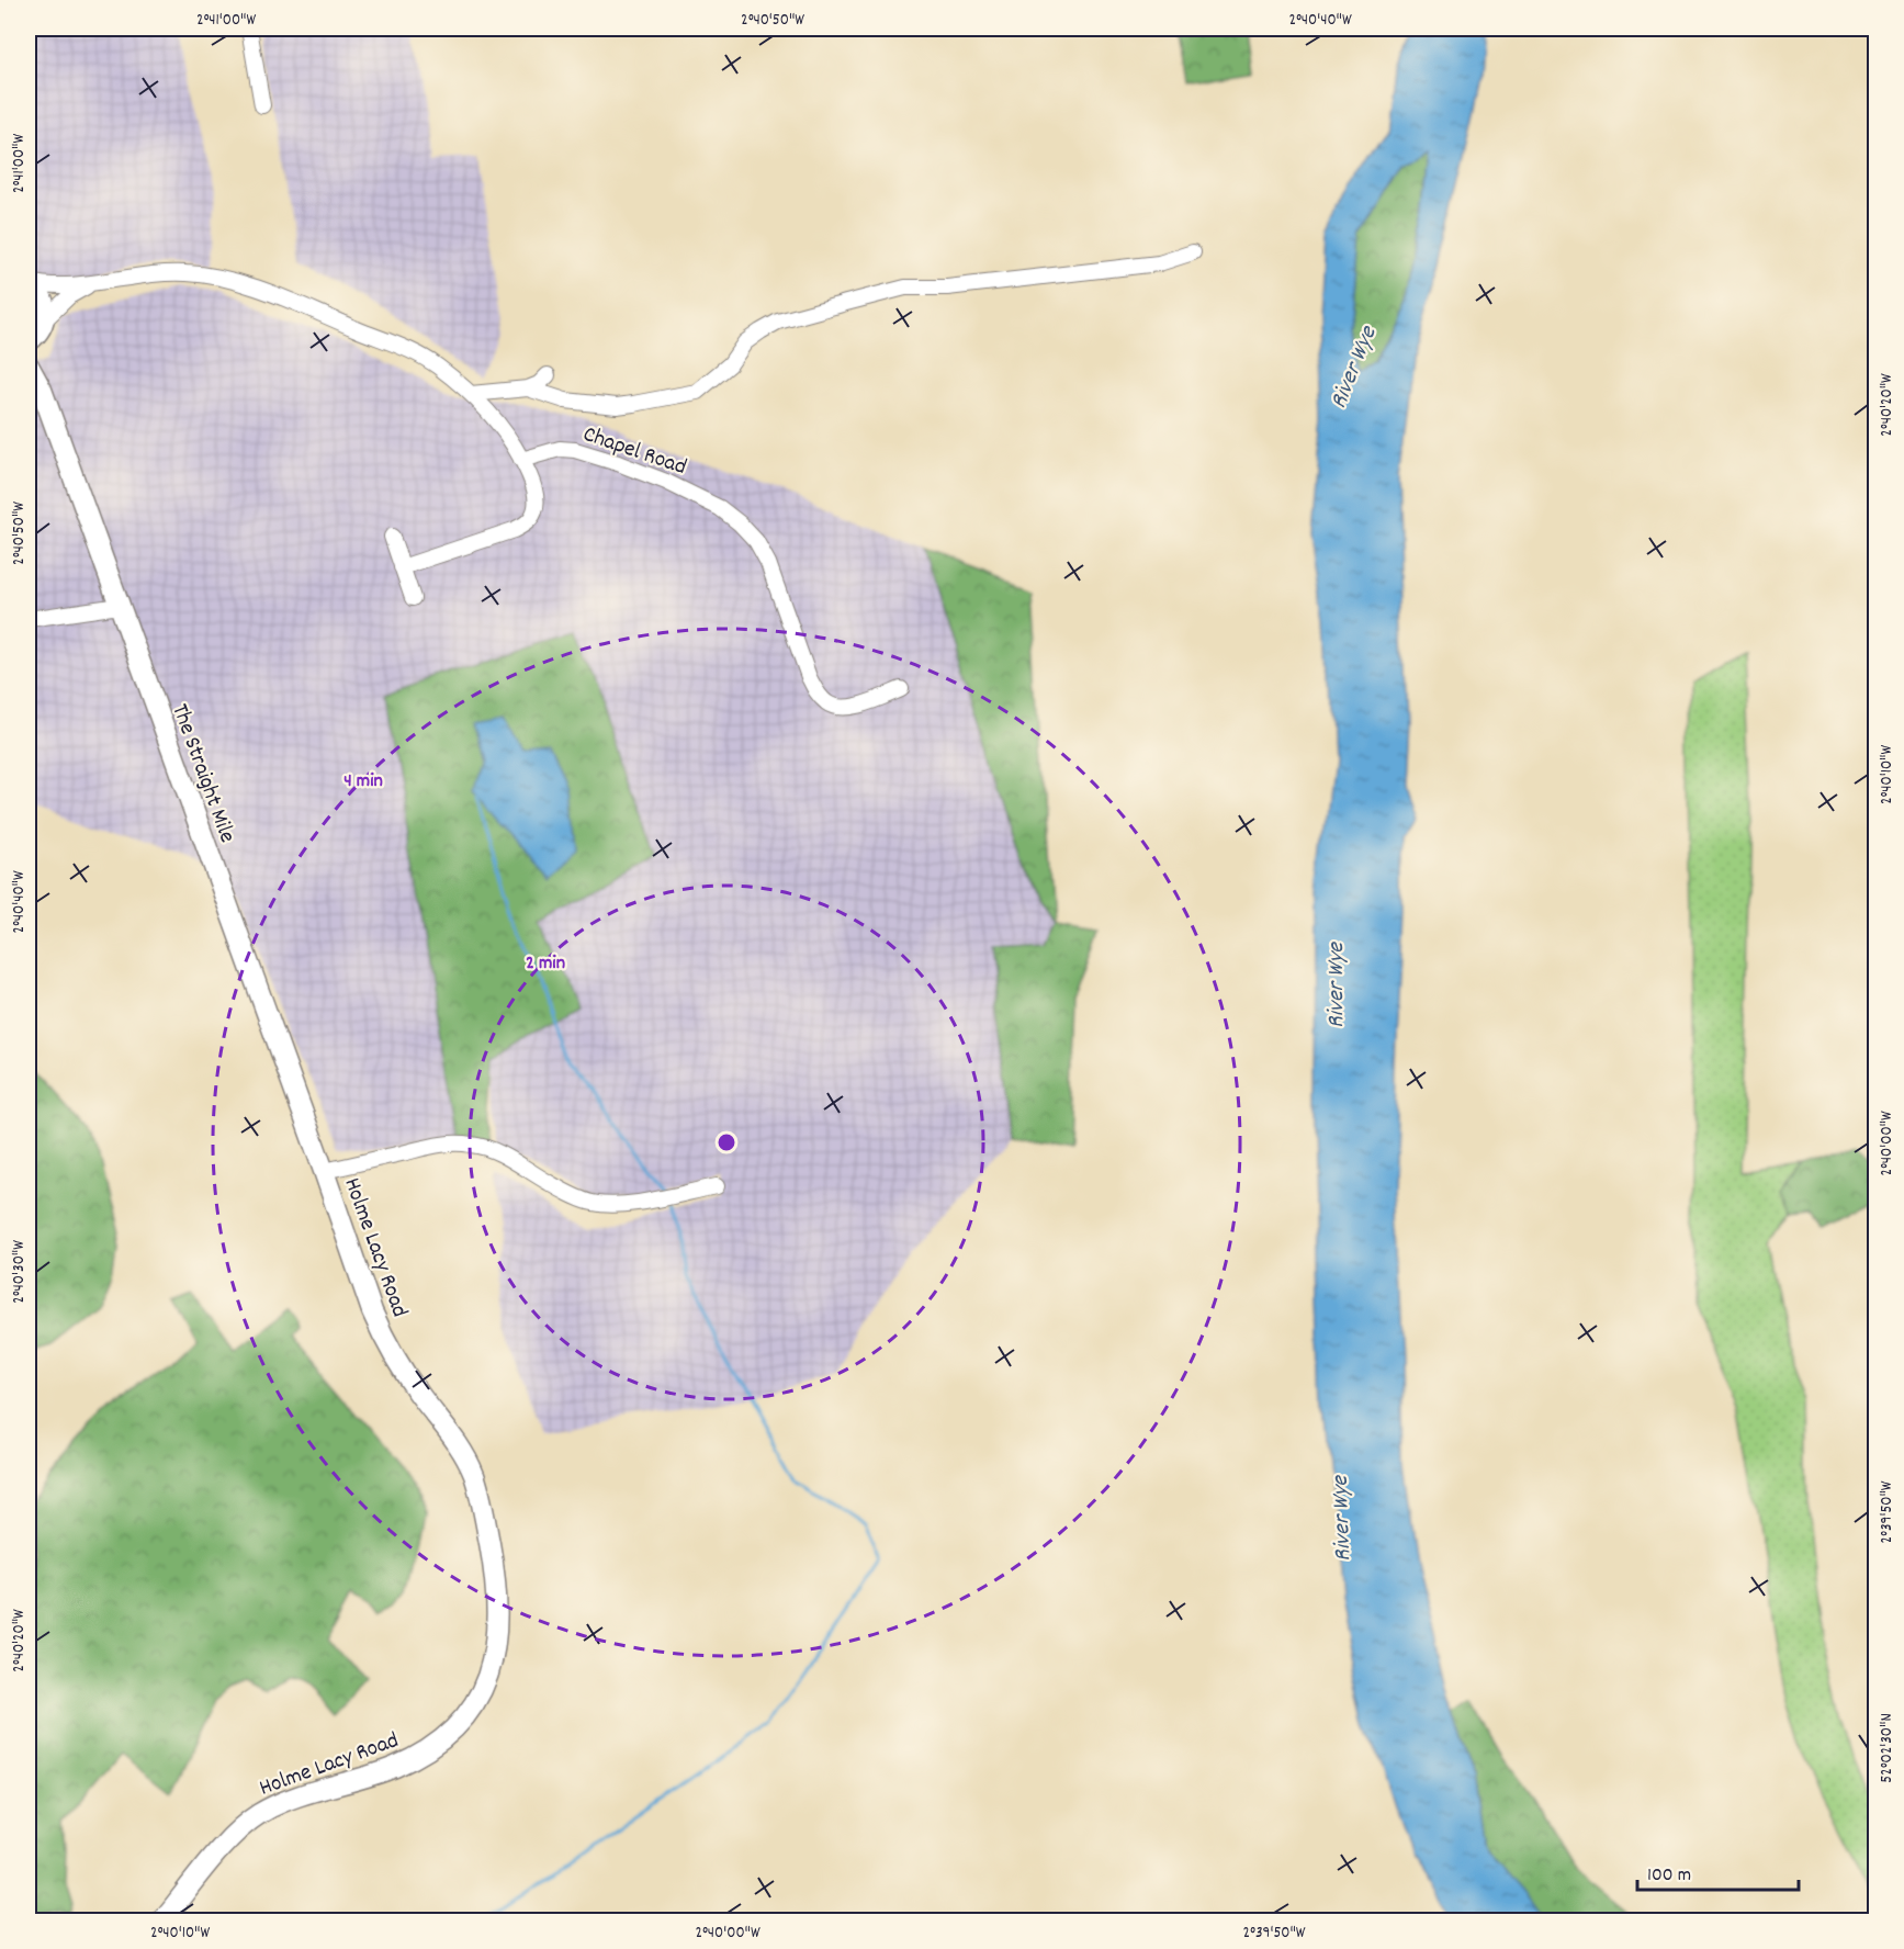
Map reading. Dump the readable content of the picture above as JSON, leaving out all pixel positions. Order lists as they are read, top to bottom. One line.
{"streets":{"main road":["The Straight Mile","Holme Lacy Road"],"street":["Chapel Road"]},"crossings":[["The Straight Mile","Holme Lacy Road"]],"water":["River Wye"],"scale_bar":"100 m","coordinates":["2°41'00\"W","2°40'50\"W","2°40'40\"W","2°40'20\"W","2°40'10\"W","2°40'00\"W","2°40'30\"W","2°39'50\"W","52°02'30\"N"],"rings":["4 min","2 min"]}
